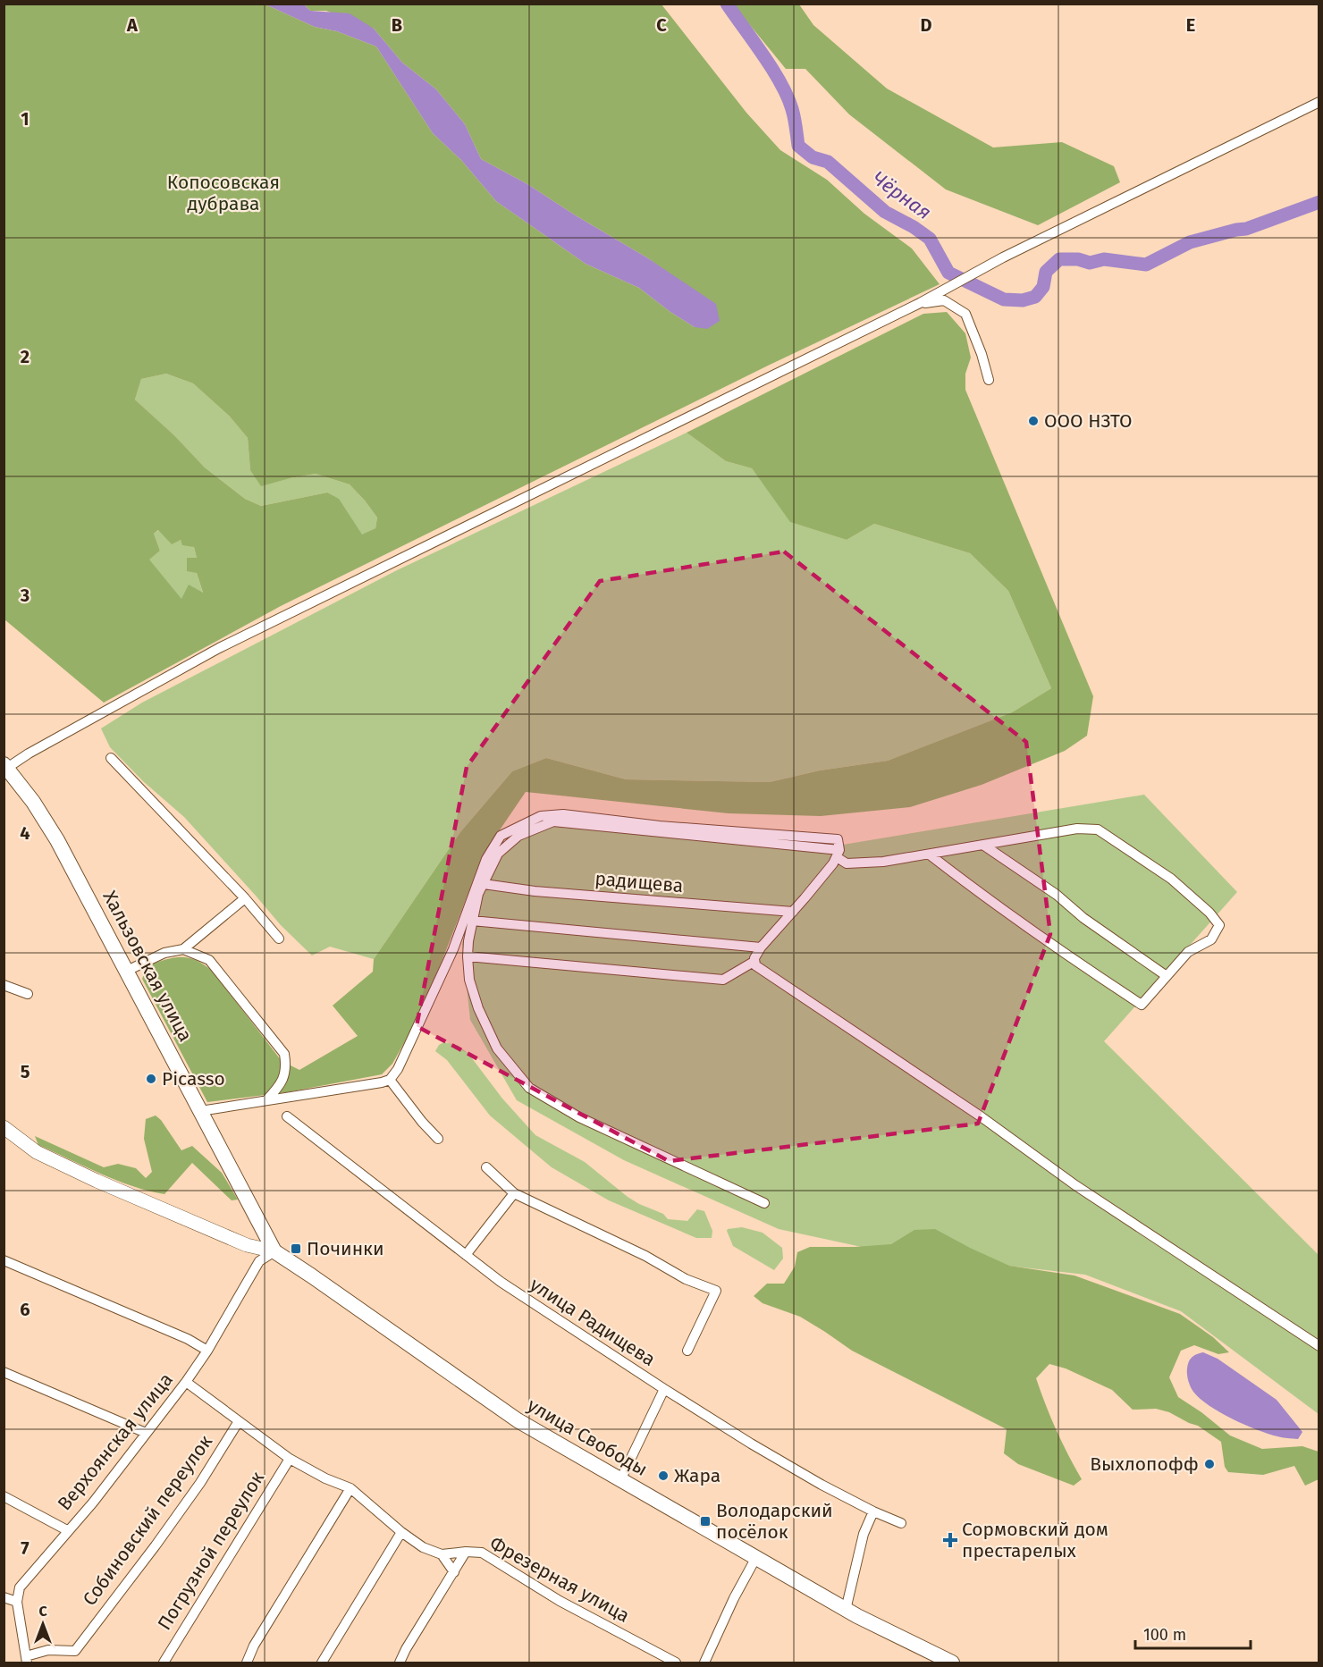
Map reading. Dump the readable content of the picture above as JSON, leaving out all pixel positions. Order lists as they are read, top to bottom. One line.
{"streets":{"main road":["Хальзовская улица","улица Свободы"],"street":["радищева","улица Радищева","Верхоянская улица","Собиновский переулок","Погрузной переулок","Фрезерная улица"]},"crossings":[["Хальзовская улица","улица Свободы"],["Хальзовская улица","Верхоянская улица"],["улица Свободы","Верхоянская улица"]],"water":["Чёрная"],"parks":["Копосовская дубрава"],"places":{"other":["ООО НЗТО","Picasso","Выхлопофф","Жара"],"transit":["Починки","Володарский посёлок"],"health":["Сормовский дом престарелых"]},"scale_bar":"100 m","north":"top","grid":{"columns":["A","B","C","D","E"],"rows":["1","2","3","4","5","6","7"]}}
